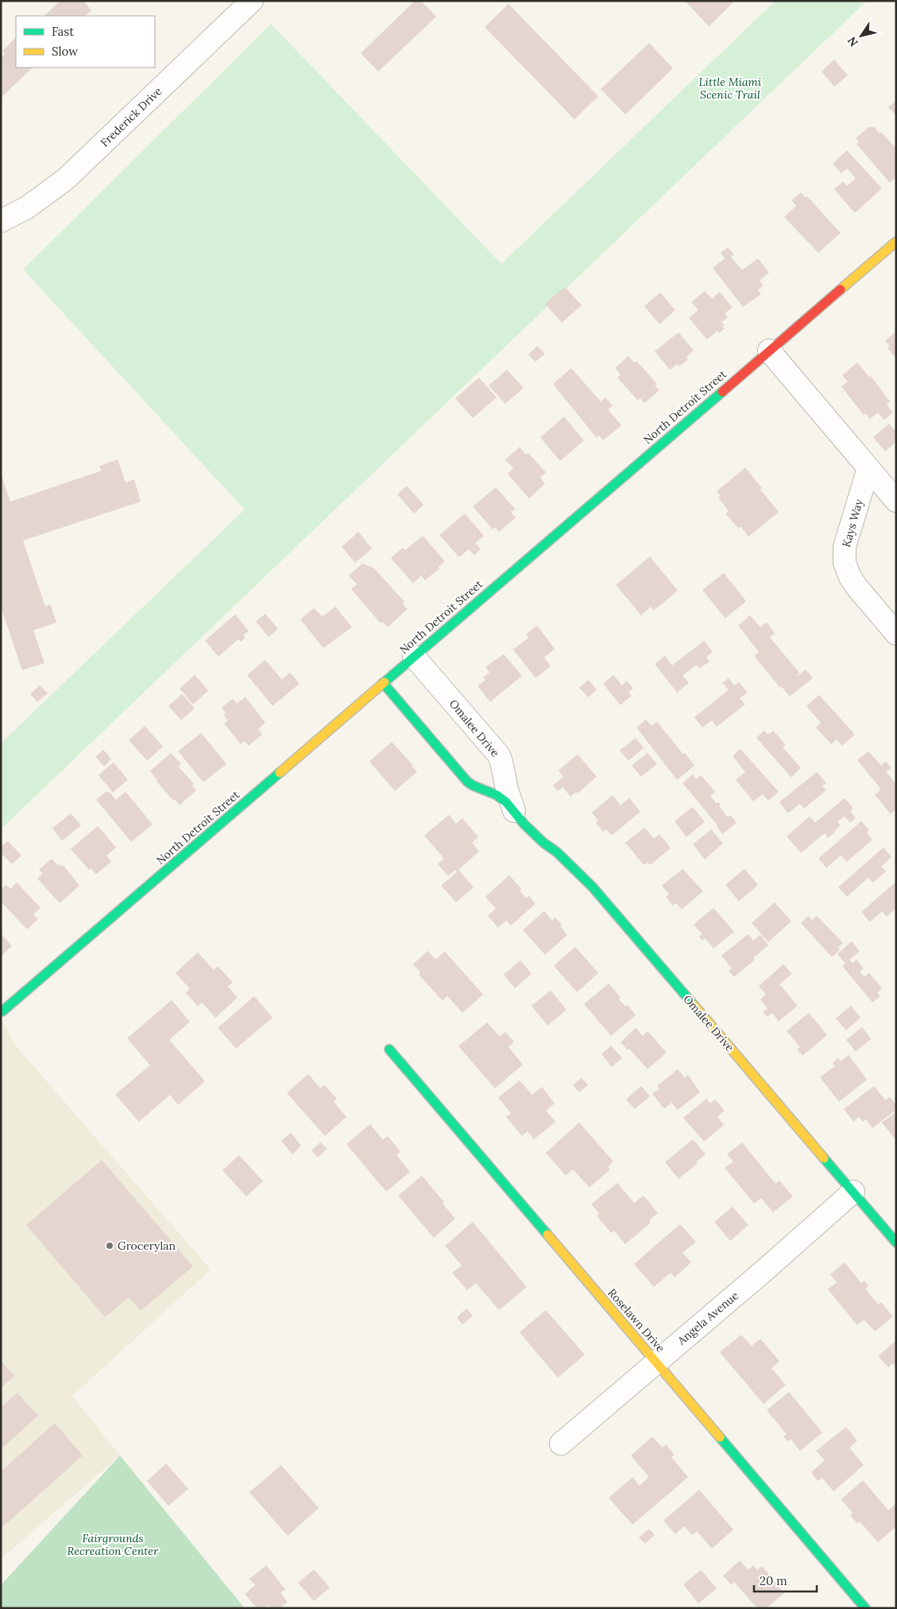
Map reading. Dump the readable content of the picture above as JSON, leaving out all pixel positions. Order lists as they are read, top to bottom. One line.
{"streets":{"main road":["North Detroit Street","Omalee Drive","Roselawn Drive"],"street":["Frederick Drive","Kays Way","Angela Avenue"]},"crossings":[["North Detroit Street","Omalee Drive"],["Omalee Drive","Angela Avenue"],["Angela Avenue","Roselawn Drive"]],"parks":["Little Miami Scenic Trail","Fairgrounds Recreation Center"],"places":["Grocerylan"],"legend":["Fast","Slow"],"scale_bar":"20 m","north":"bottom left"}
